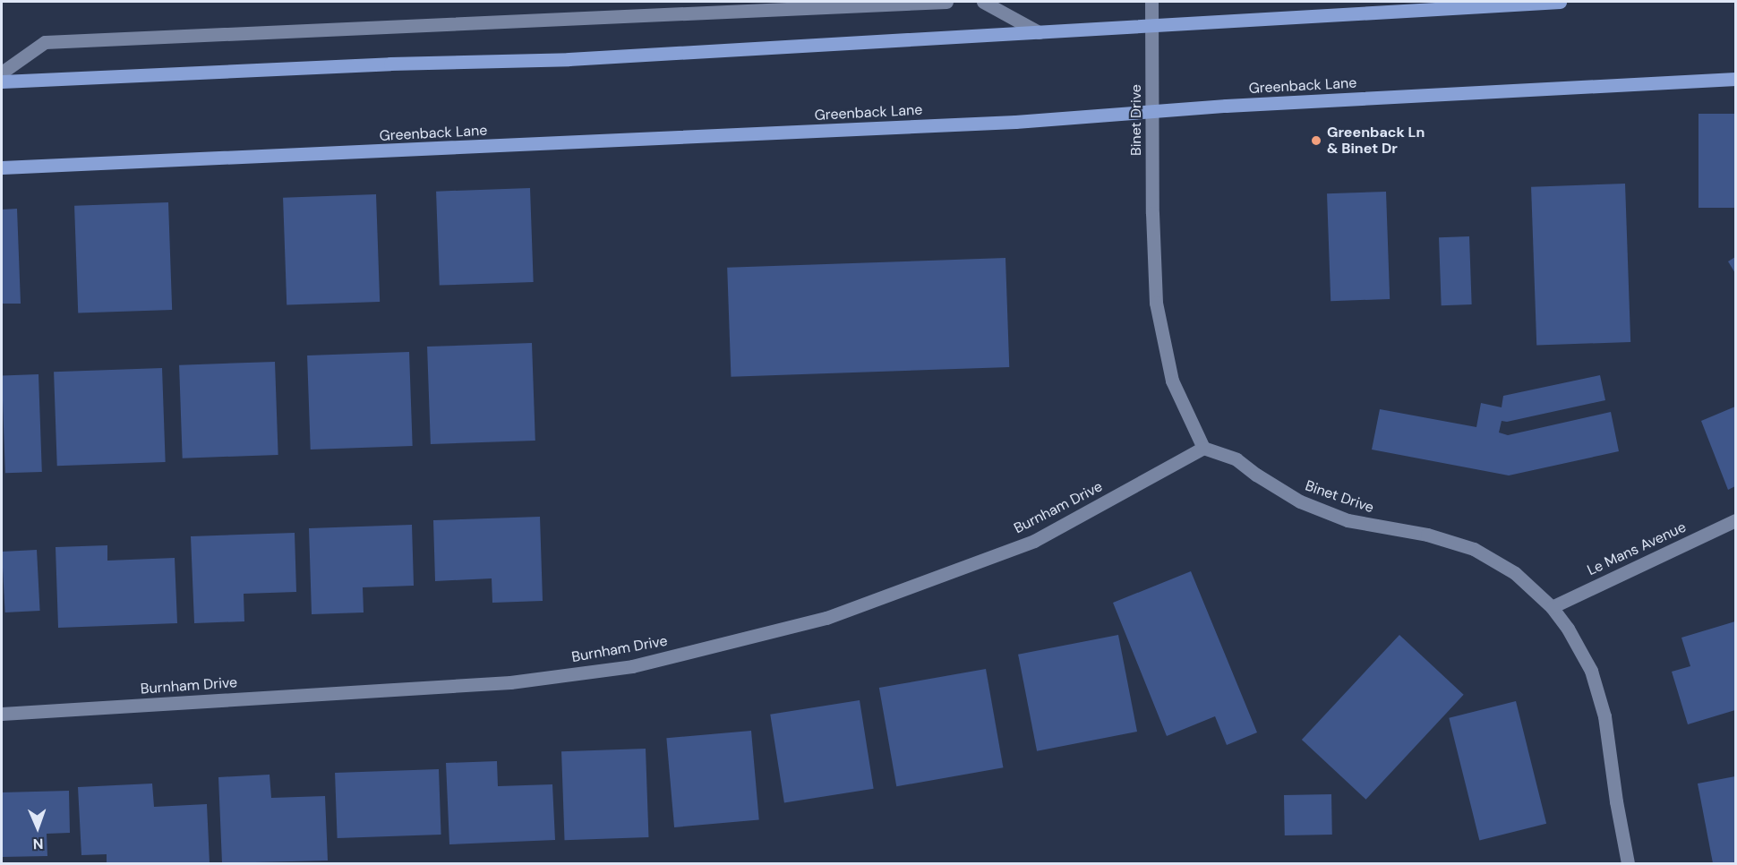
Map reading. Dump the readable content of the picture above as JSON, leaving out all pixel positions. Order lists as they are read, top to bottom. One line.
{"streets":{"main road":["Greenback Lane"],"street":["Binet Drive","Burnham Drive","Le Mans Avenue"]},"crossings":[["Greenback Lane","Binet Drive"],["Binet Drive","Burnham Drive"],["Binet Drive","Le Mans Avenue"]],"places":["Greenback Ln & Binet Dr"],"north":"bottom"}
